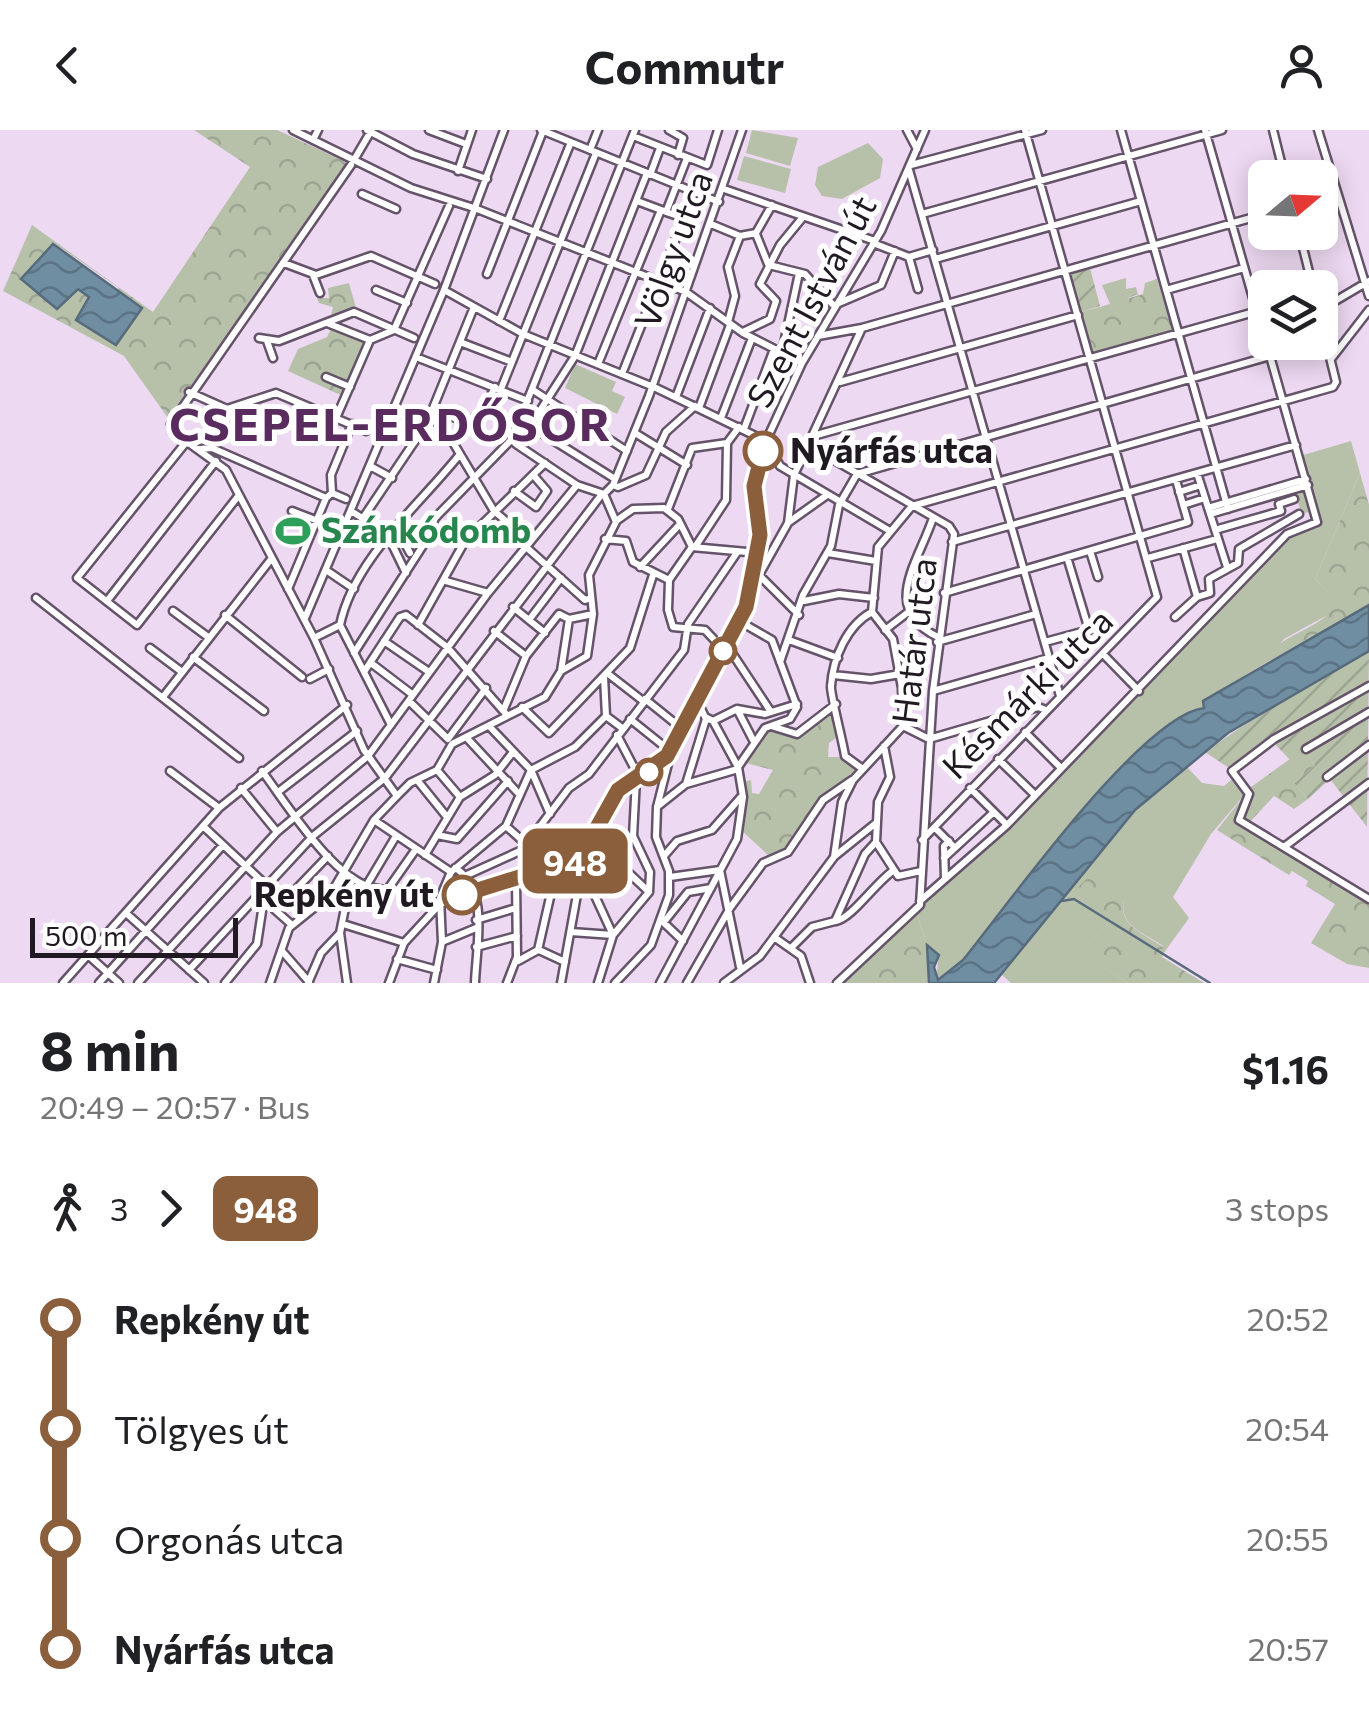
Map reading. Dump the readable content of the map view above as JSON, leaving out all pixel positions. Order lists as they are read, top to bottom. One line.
{"streets":{"street":["Völgy utca","Szent István út","Határ utca","Késmárki utca"]},"crossings":[["Határ utca","Késmárki utca"]],"districts":["CSEPEL-ERDŐSOR"],"places":{"other":["Nyárfás utca","Repkény út"],"sports":["Szánkódomb"]},"lines":["bus line 948"],"scale_bar":"500 m","north":"right","page":{"header":"Commutr","on_map":"948","scale":"500 m","heading":["8 min","20:49 – 20:57 · Bus","$1.16"],"legs":["3","948","3 stops"],"list":[{"name":"Repkény út","value":"20:52"},{"name":"Tölgyes út","value":"20:54"},{"name":"Orgonás utca","value":"20:55"},{"name":"Nyárfás utca","value":"20:57"}]}}
